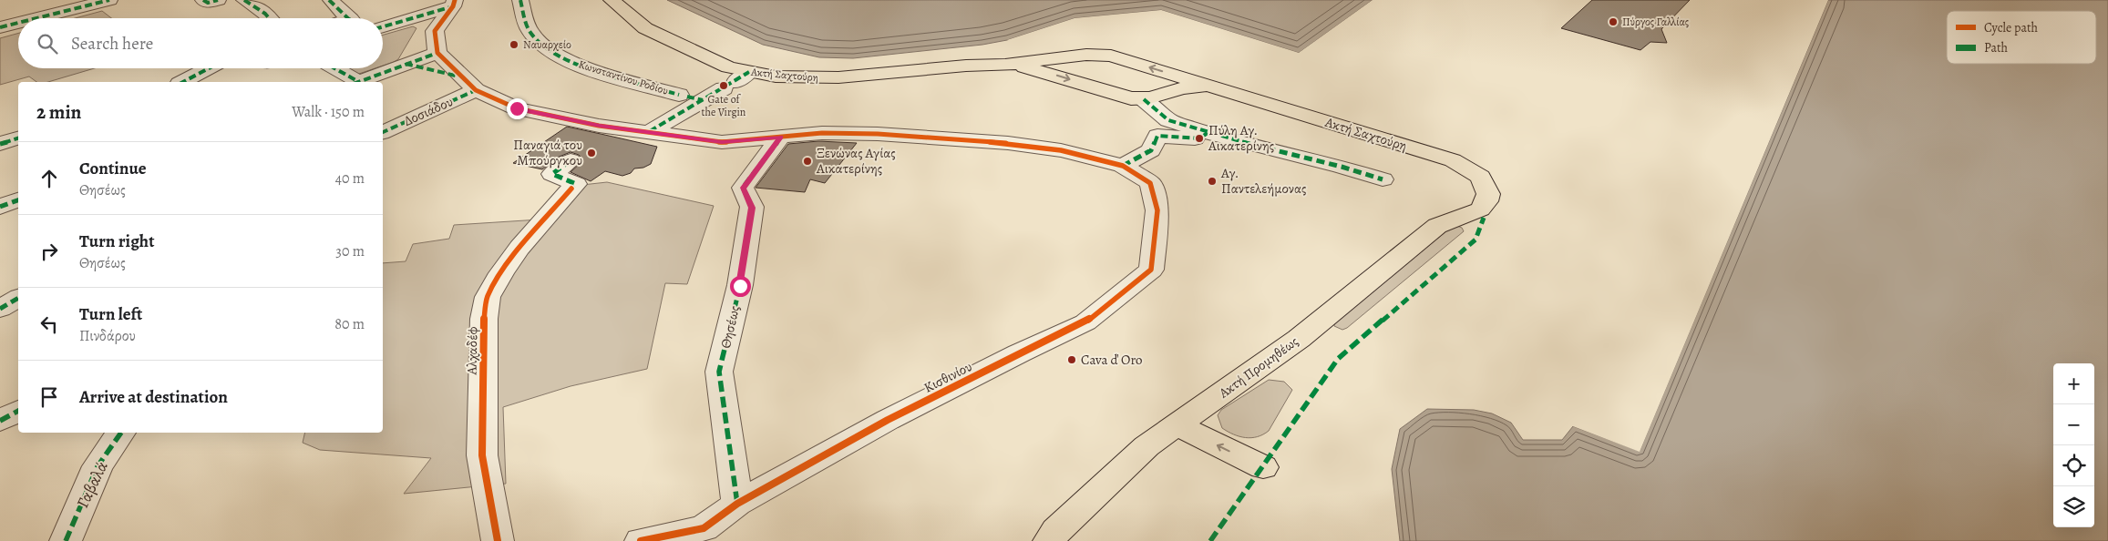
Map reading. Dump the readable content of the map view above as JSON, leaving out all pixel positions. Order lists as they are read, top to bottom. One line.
{"streets":{"main road":["Ακτή Σαχτούρη","Ακτή Προμηθέως"],"street":["Κωνσταντίνου Ροδίου","Δοσιάδου","Θησέως","Αλχαδέφ","Κισθινίου","Γαβαλά"]},"crossings":[["Ακτή Σαχτούρη","Ακτή Προμηθέως"],["Δοσιάδου","Κισθινίου"],["Θησέως","Κισθινίου"]],"places":["Πύργος Γαλλίας","Ναυαρχείο","Gate of the Virgin","Πύλη Αγ. Αικατερίνης","Παναγιά του Μπούργκου","Ξενώνας Αγίας Αικατερίνης","Αγ. Παντελεήμονας","Cava ď Oro"],"legend":["Cycle path","Path"],"page":{"search":"Search here","heading":["2 min","Walk · 150 m"],"list":[["Continue","Θησέως","40 m"],["Turn right","Θησέως","30 m"],["Turn left","Πινδάρου","80 m"],"Arrive at destination"],"map_buttons":["+","−"]}}
